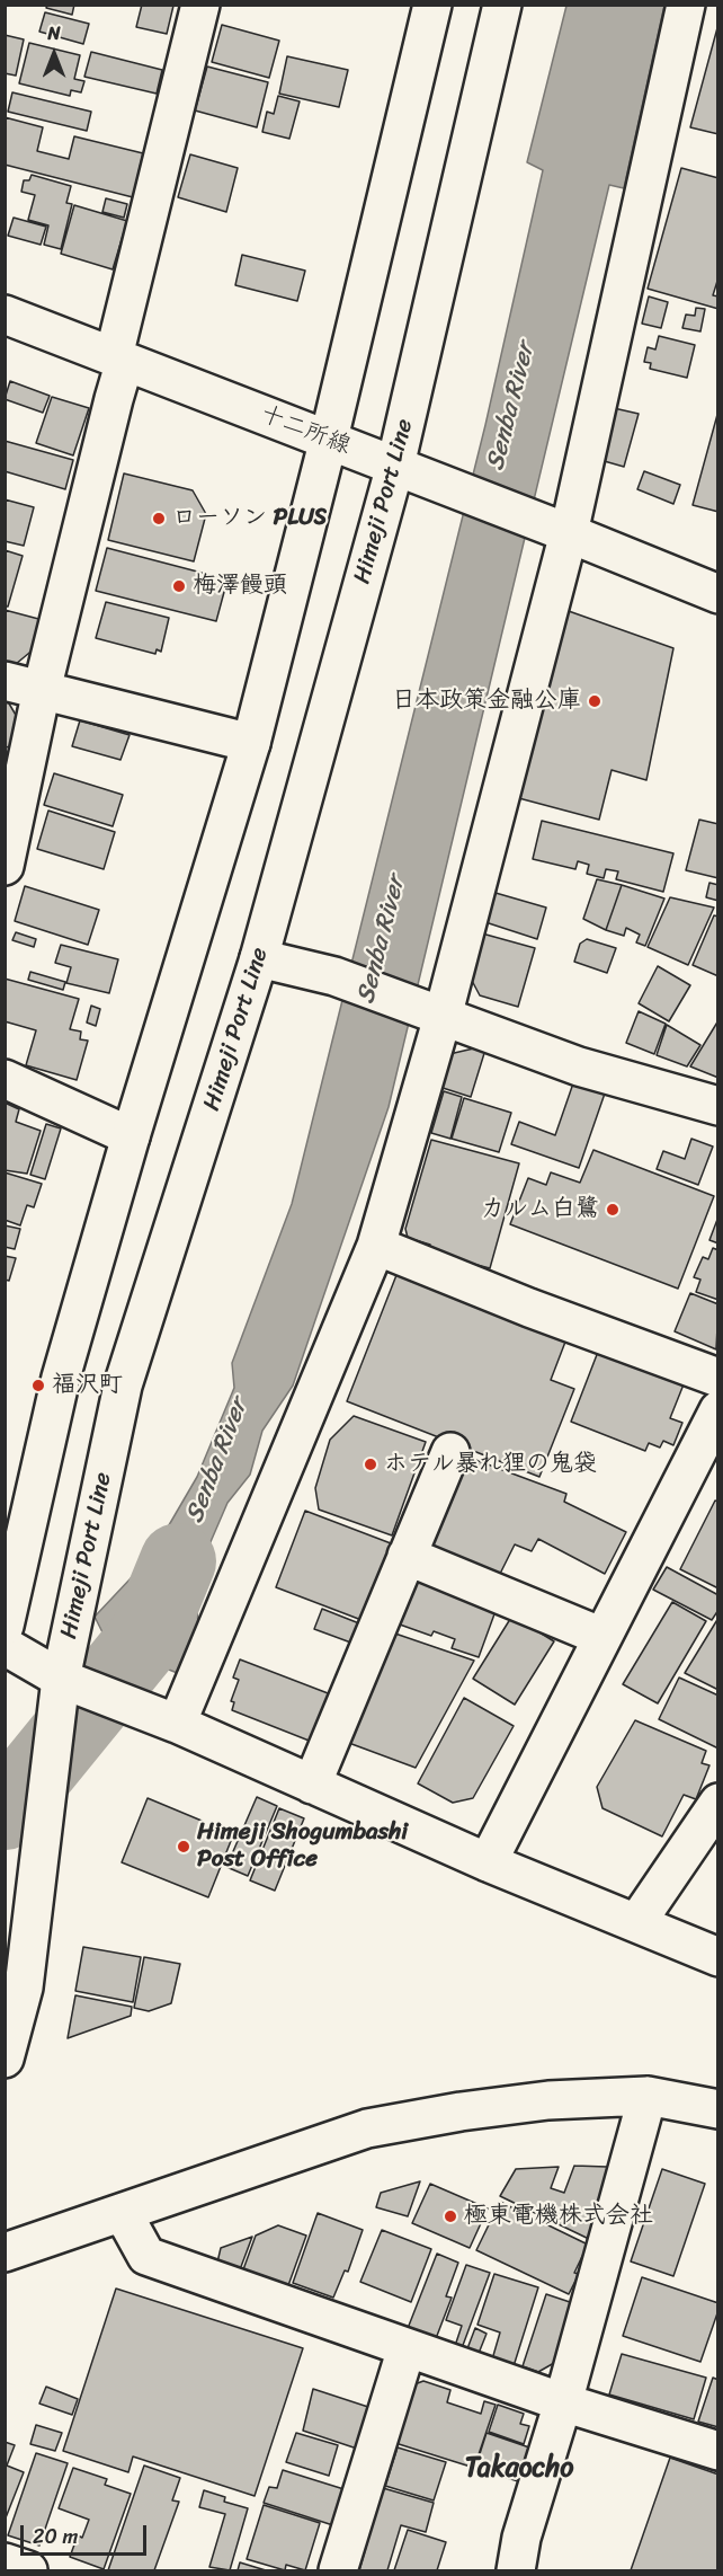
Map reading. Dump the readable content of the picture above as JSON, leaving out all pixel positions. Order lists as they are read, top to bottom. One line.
{"streets":{"street":["十二所線","Himeji Port Line"]},"crossings":[["十二所線","Himeji Port Line"]],"districts":["Takaocho"],"water":["Senba River"],"places":["ローソン PLUS","梅澤饅頭","日本政策金融公庫","カルム白鷺","福沢町","ホテル暴れ狸の鬼袋","Himeji Shogumbashi Post Office","極東電機株式会社"],"scale_bar":"20 m","north":"top"}
